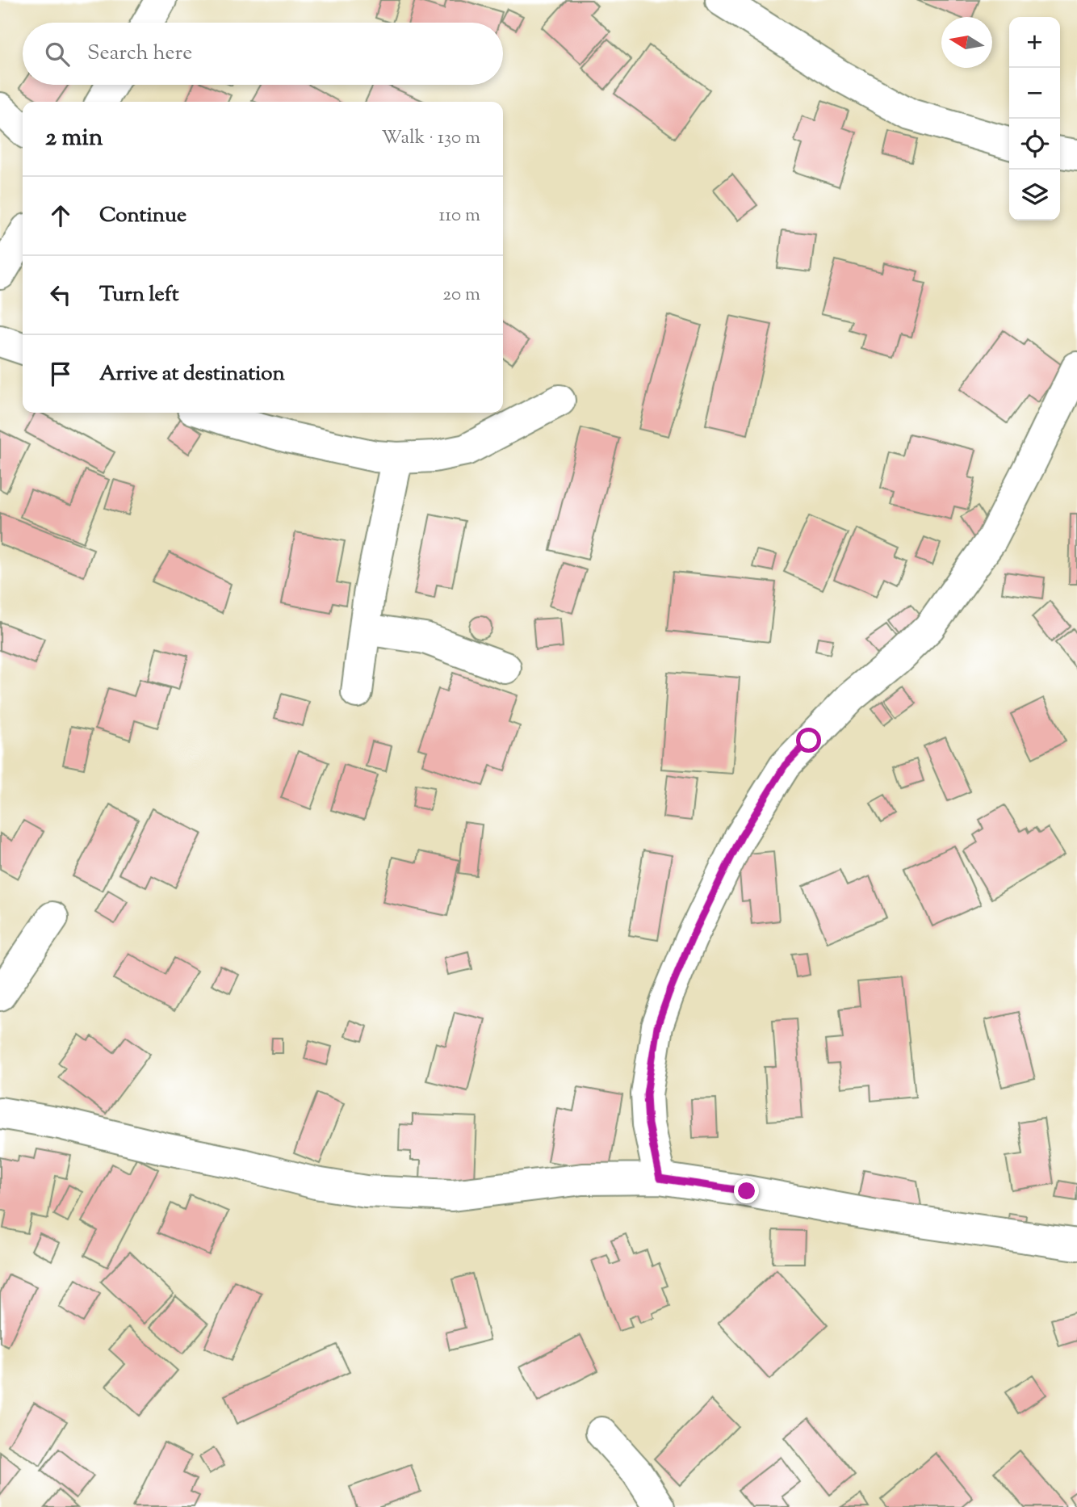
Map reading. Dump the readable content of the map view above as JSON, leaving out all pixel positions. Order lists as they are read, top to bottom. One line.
{"north":"left","page":{"map_buttons":["+","−"],"search":"Search here","heading":["2 min","Walk · 130 m"],"list":[["Continue","110 m"],["Turn left","20 m"],"Arrive at destination"]}}
